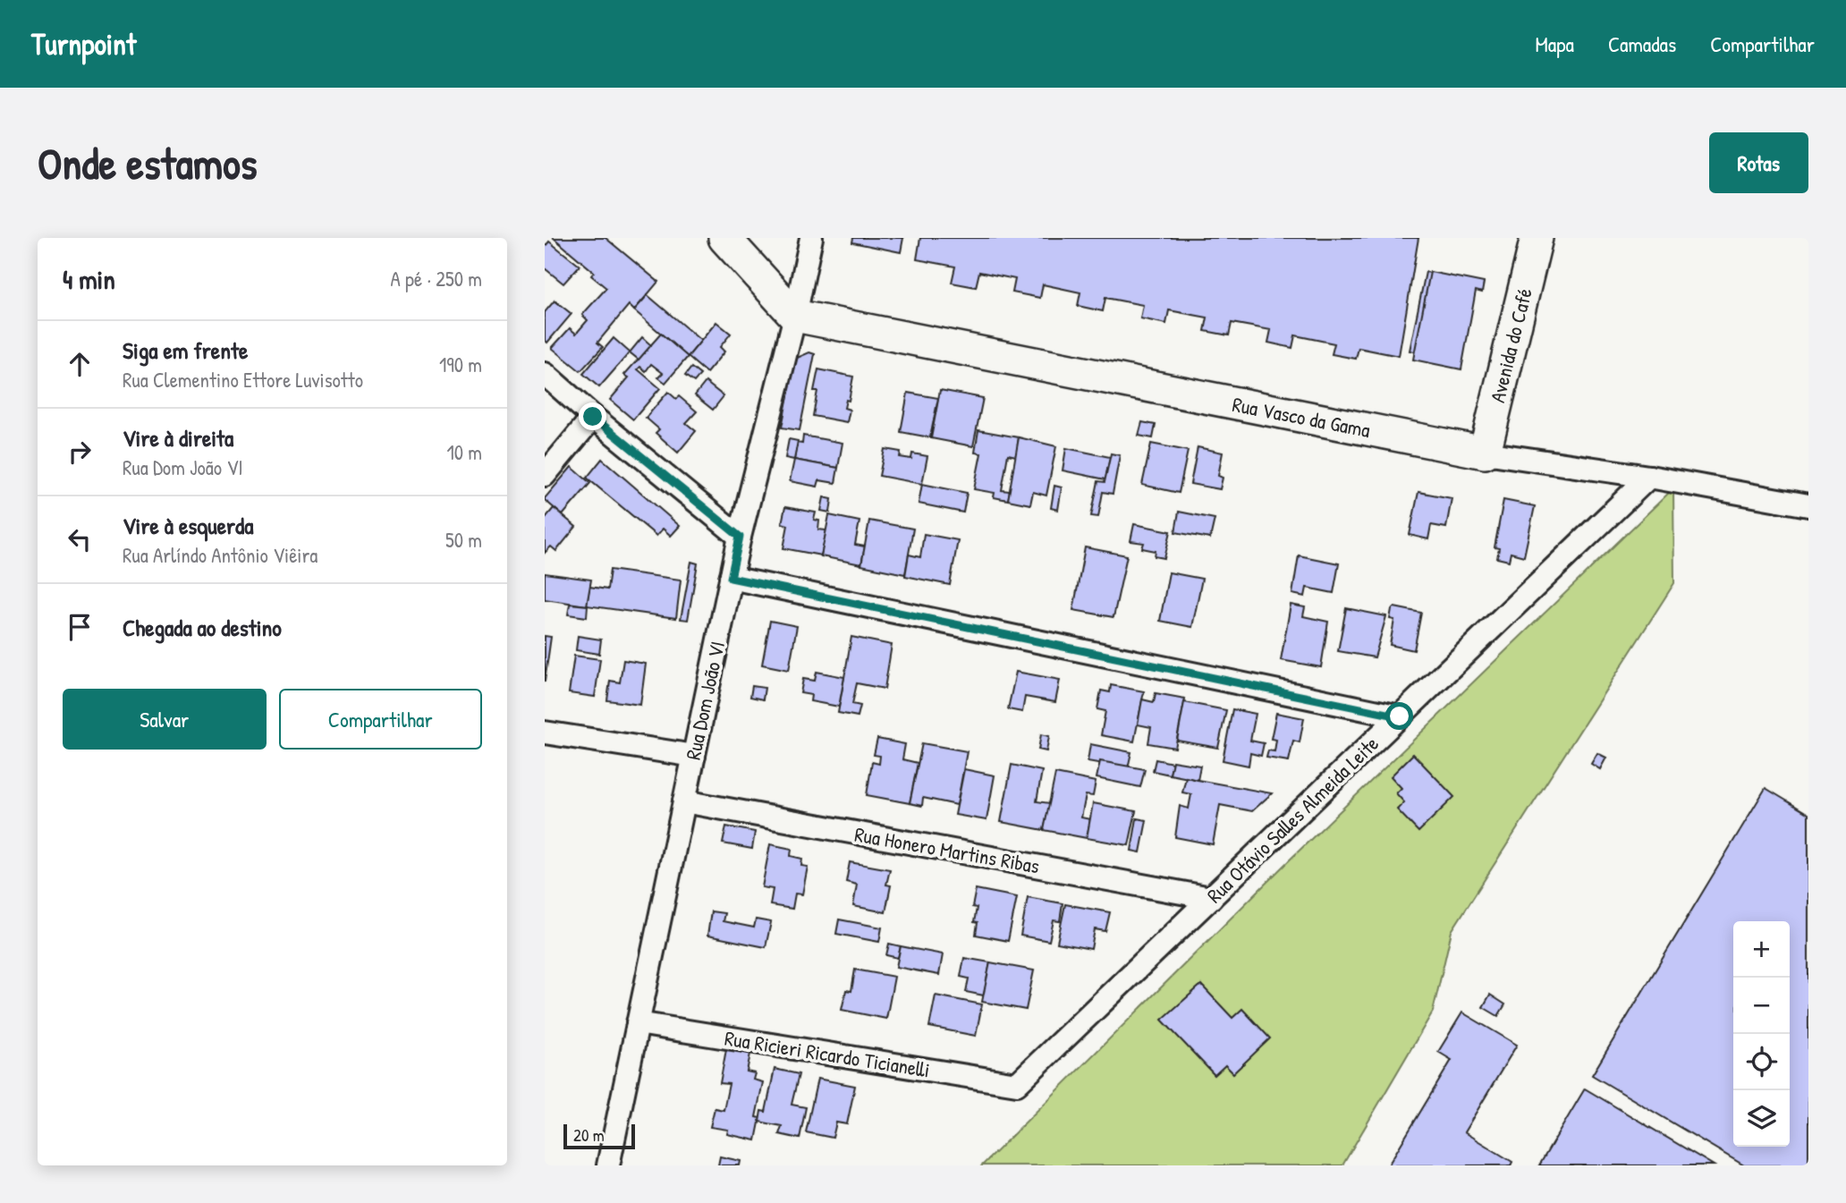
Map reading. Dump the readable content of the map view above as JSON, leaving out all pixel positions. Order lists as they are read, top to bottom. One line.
{"streets":{"street":["Avenida do Café","Rua Vasco da Gama","Rua Dom João VI","Rua Otávio Salles Almeida Leite","Rua Honero Martins Ribas","Rua Ricieri Ricardo Ticianelli"]},"crossings":[["Avenida do Café","Rua Vasco da Gama"],["Rua Vasco da Gama","Rua Dom João VI"],["Rua Vasco da Gama","Rua Otávio Salles Almeida Leite"],["Rua Dom João VI","Rua Honero Martins Ribas"],["Rua Dom João VI","Rua Ricieri Ricardo Ticianelli"],["Rua Otávio Salles Almeida Leite","Rua Honero Martins Ribas"],["Rua Otávio Salles Almeida Leite","Rua Ricieri Ricardo Ticianelli"]],"scale_bar":"20 m","page":{"header":"Turnpoint","nav":["Mapa","Camadas","Compartilhar"],"buttons":["Rotas",["Salvar","Compartilhar"]],"title":"Onde estamos","heading":["4 min","A pé · 250 m"],"list":[["Siga em frente","Rua Clementino Ettore Luvisotto","190 m"],["Vire à direita","Rua Dom João VI","10 m"],["Vire à esquerda","Rua Arlíndo Antônio Viêira","50 m"],"Chegada ao destino"],"map_buttons":["+","−"],"scale":"20 m"}}
